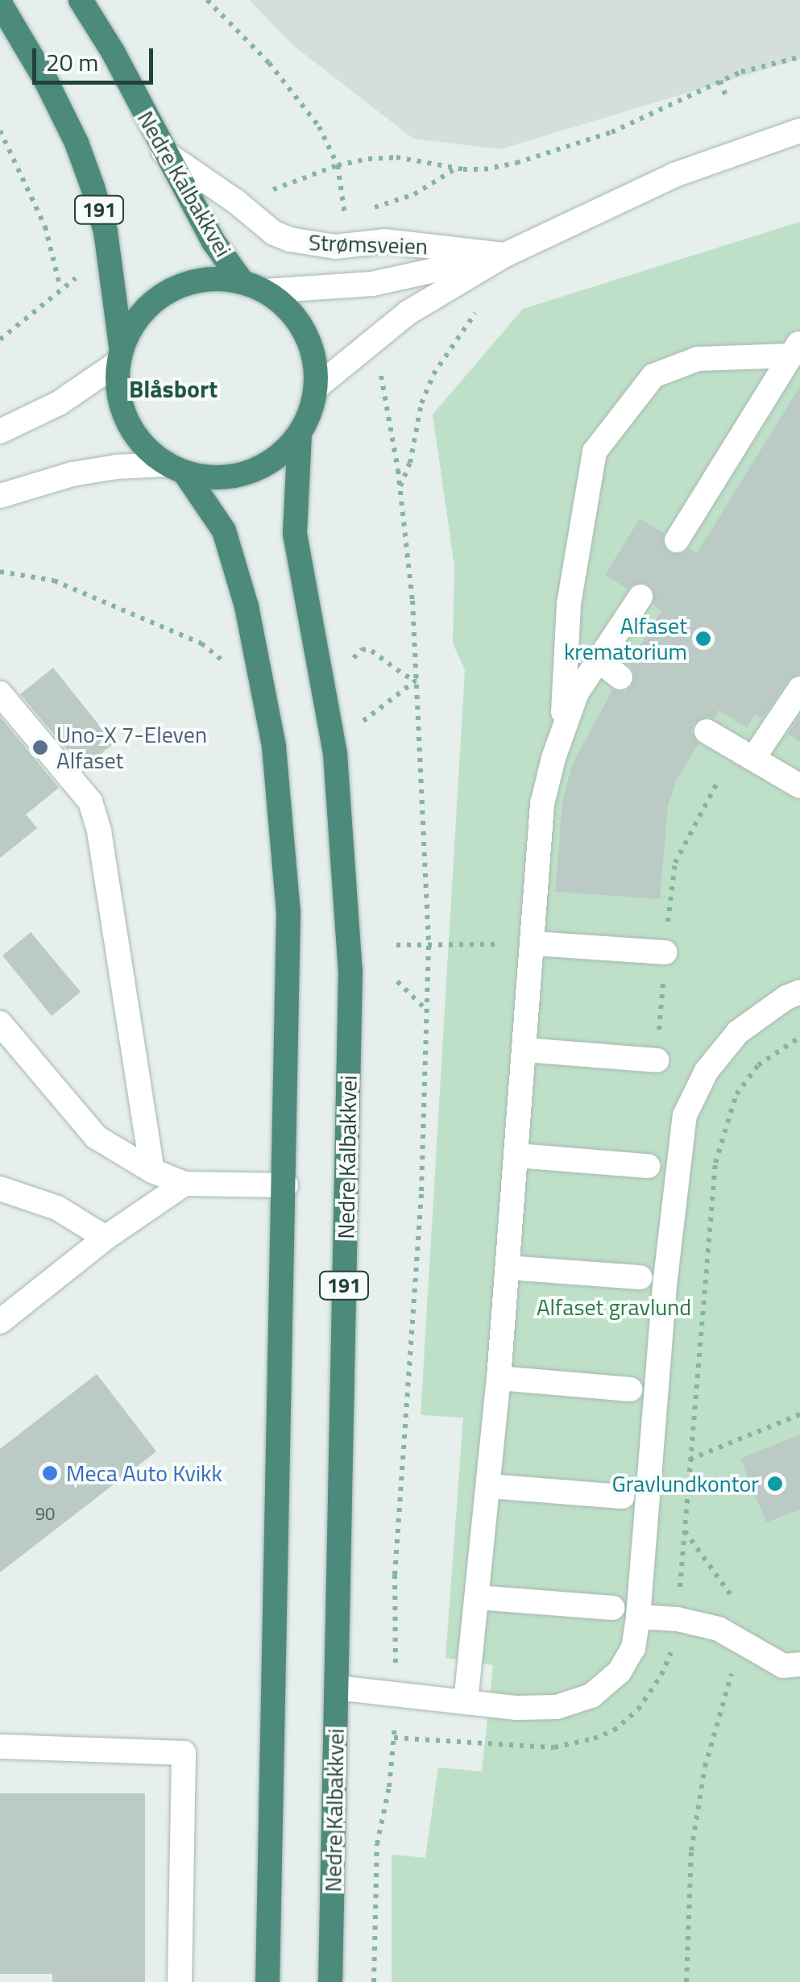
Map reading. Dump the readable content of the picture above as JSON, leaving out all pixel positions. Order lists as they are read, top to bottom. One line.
{"streets":{"highway":["Nedre Kalbakkvei","191"],"main road":["Strømsveien"]},"crossings":[["Nedre Kalbakkvei","191"],["Nedre Kalbakkvei","Strømsveien"],["191","Strømsveien"]],"districts":["Blåsbort"],"parks":["Alfaset gravlund"],"places":["Alfaset krematorium","Uno-X 7-Eleven Alfaset","Meca Auto Kvikk","Gravlundkontor"],"house_numbers":["90"],"scale_bar":"20 m"}
